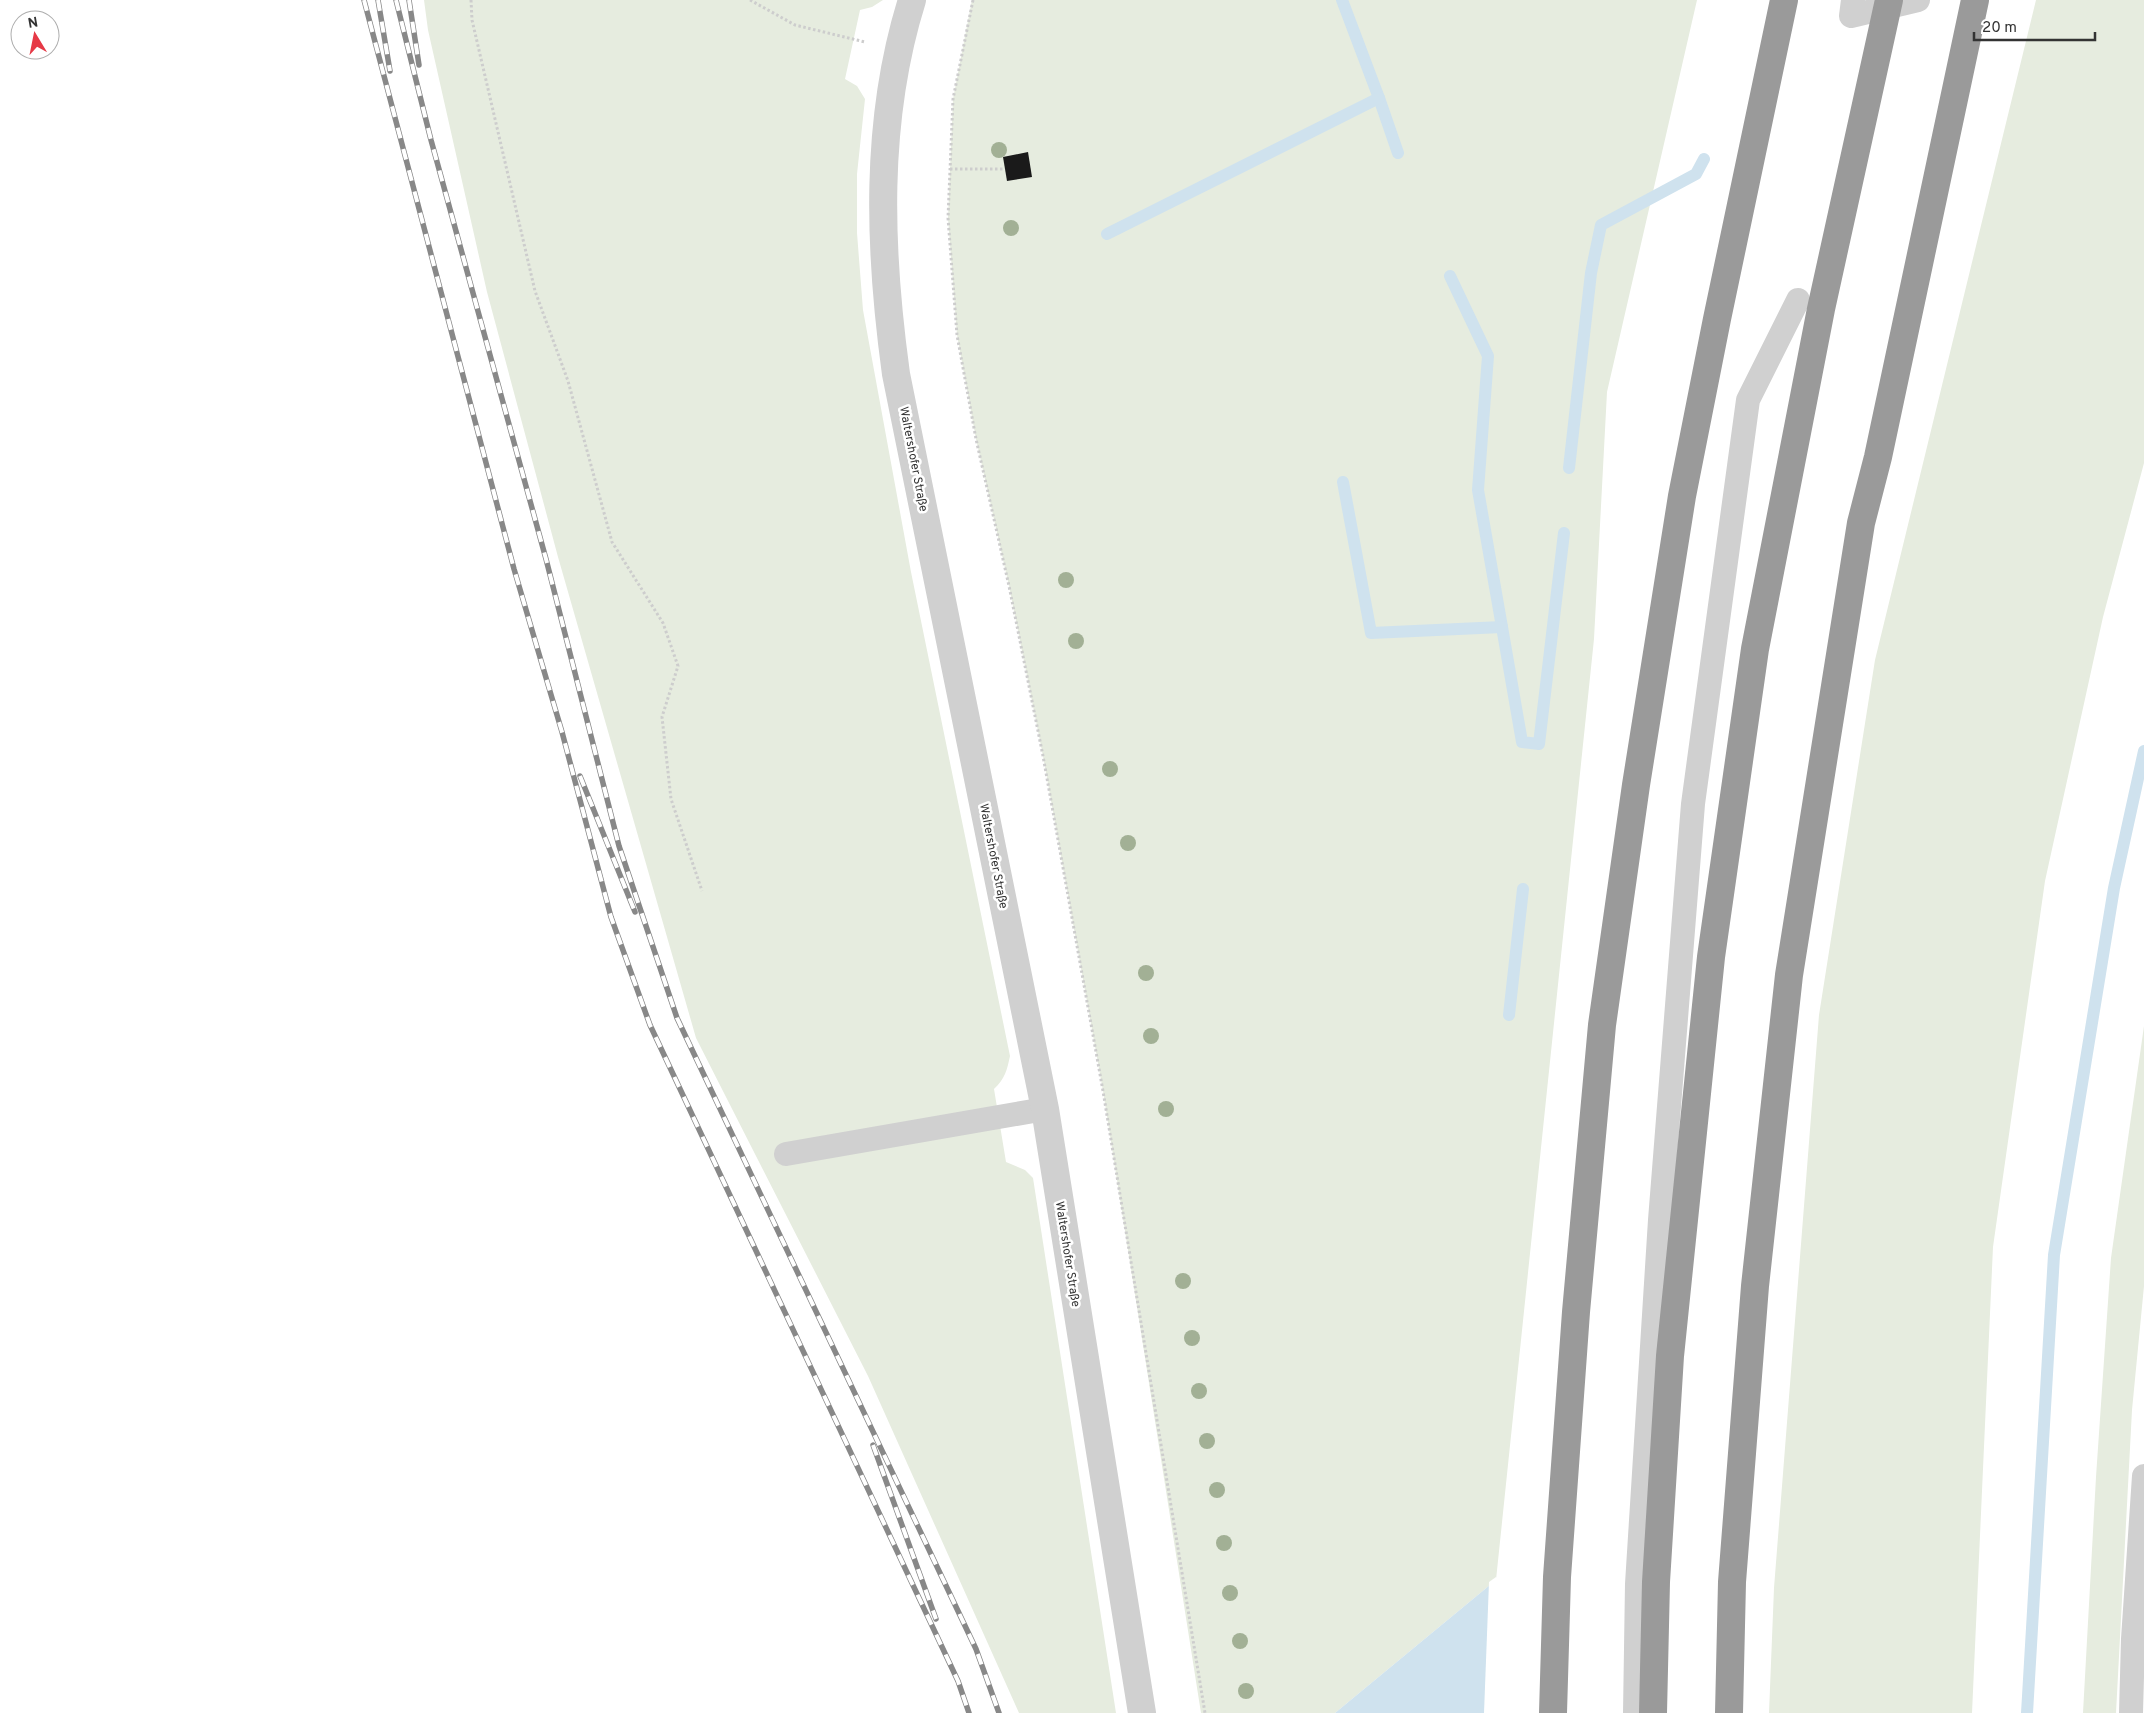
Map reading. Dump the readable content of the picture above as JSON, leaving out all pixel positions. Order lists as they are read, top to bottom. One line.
{"streets":{"street":["Waltershofer Straße"]},"scale_bar":"20 m","north":"top"}
